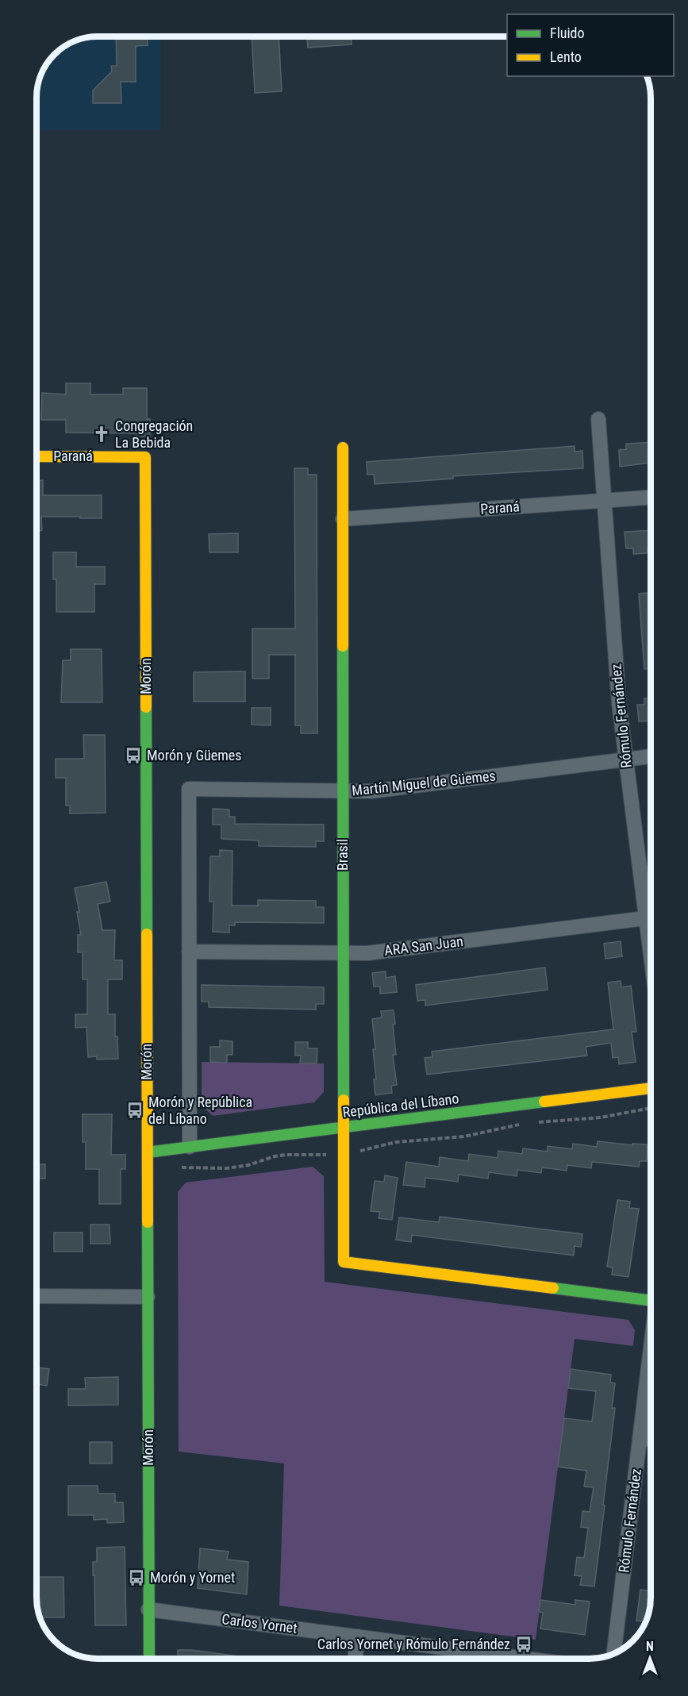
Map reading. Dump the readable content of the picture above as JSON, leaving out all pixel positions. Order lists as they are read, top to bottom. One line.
{"streets":{"street":["Paraná","Morón","Rómulo Fernández","Martín Miguel de Güemes","Brasil","ARA San Juan","República del Líbano","Carlos Yornet"]},"crossings":[["Paraná","Morón"],["Paraná","Rómulo Fernández"],["Paraná","Brasil"],["Morón","República del Líbano"],["Morón","Carlos Yornet"],["Rómulo Fernández","Martín Miguel de Güemes"],["Martín Miguel de Güemes","Brasil"],["Martín Miguel de Güemes","ARA San Juan"],["Brasil","ARA San Juan"],["Brasil","República del Líbano"]],"places":{"church":["Congregación La Bebida"],"bus stop":["Morón y Güemes","Morón y República del Líbano","Morón y Yornet","Carlos Yornet y Rómulo Fernández"]},"legend":["Fluido","Lento"],"north":"top"}
